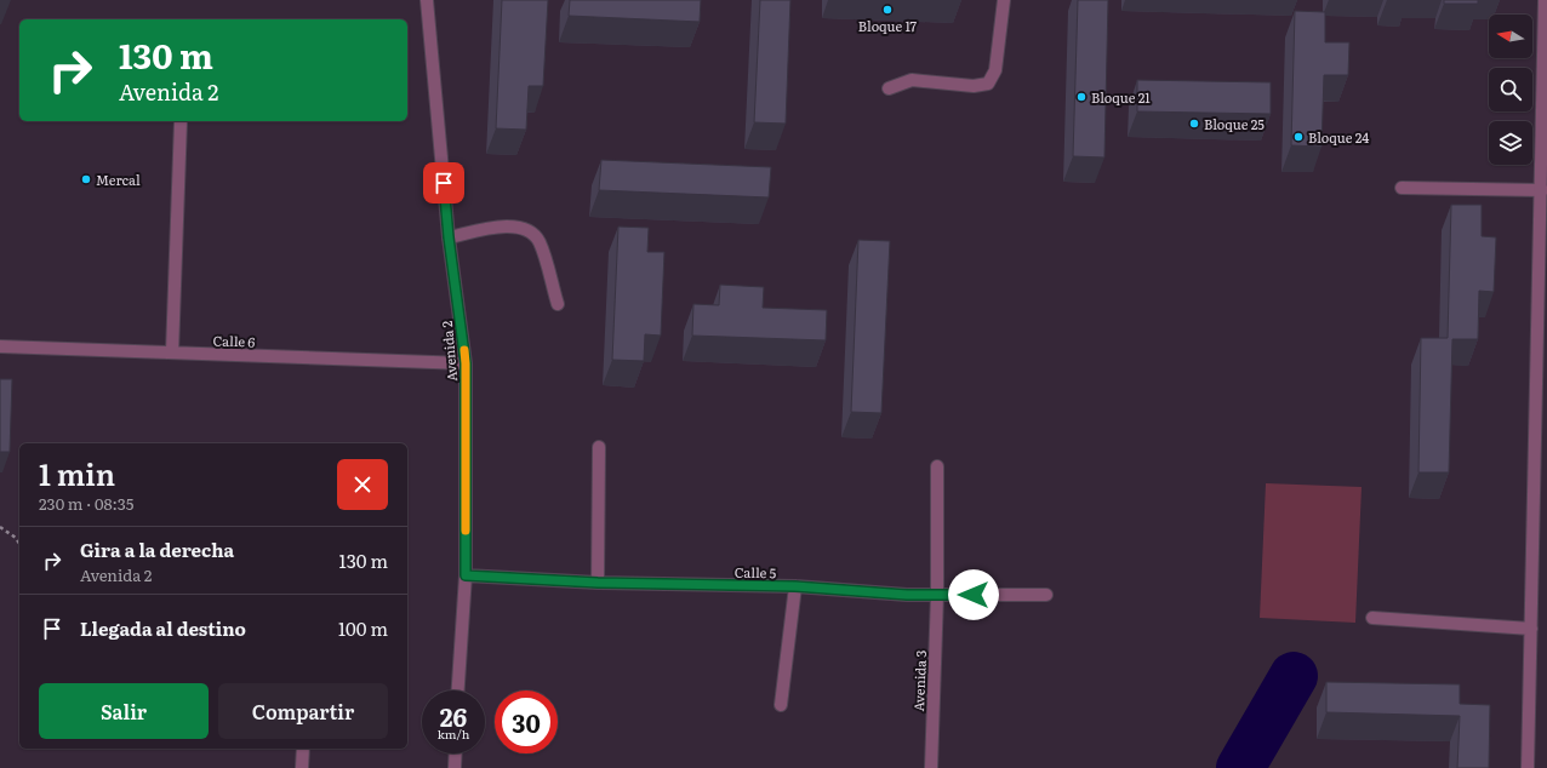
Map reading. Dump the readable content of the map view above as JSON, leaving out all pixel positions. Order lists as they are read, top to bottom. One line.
{"streets":{"street":["Calle 6","Avenida 2","Calle 5","Avenida 3"]},"crossings":[["Calle 6","Avenida 2"],["Avenida 2","Calle 5"],["Calle 5","Avenida 3"]],"places":["Bloque 17","Bloque 21","Bloque 25","Bloque 24","Mercal"],"north":"left","page":{"turn":["130 m","Avenida 2"],"heading":["1 min","230 m · 08:35"],"list":[{"name":"Gira a la derecha","note":"Avenida 2","value":"130 m"},{"name":"Llegada al destino","value":"100 m"}],"buttons":["Salir","Compartir"],"speed":"26 km/h","limit":"30"}}
